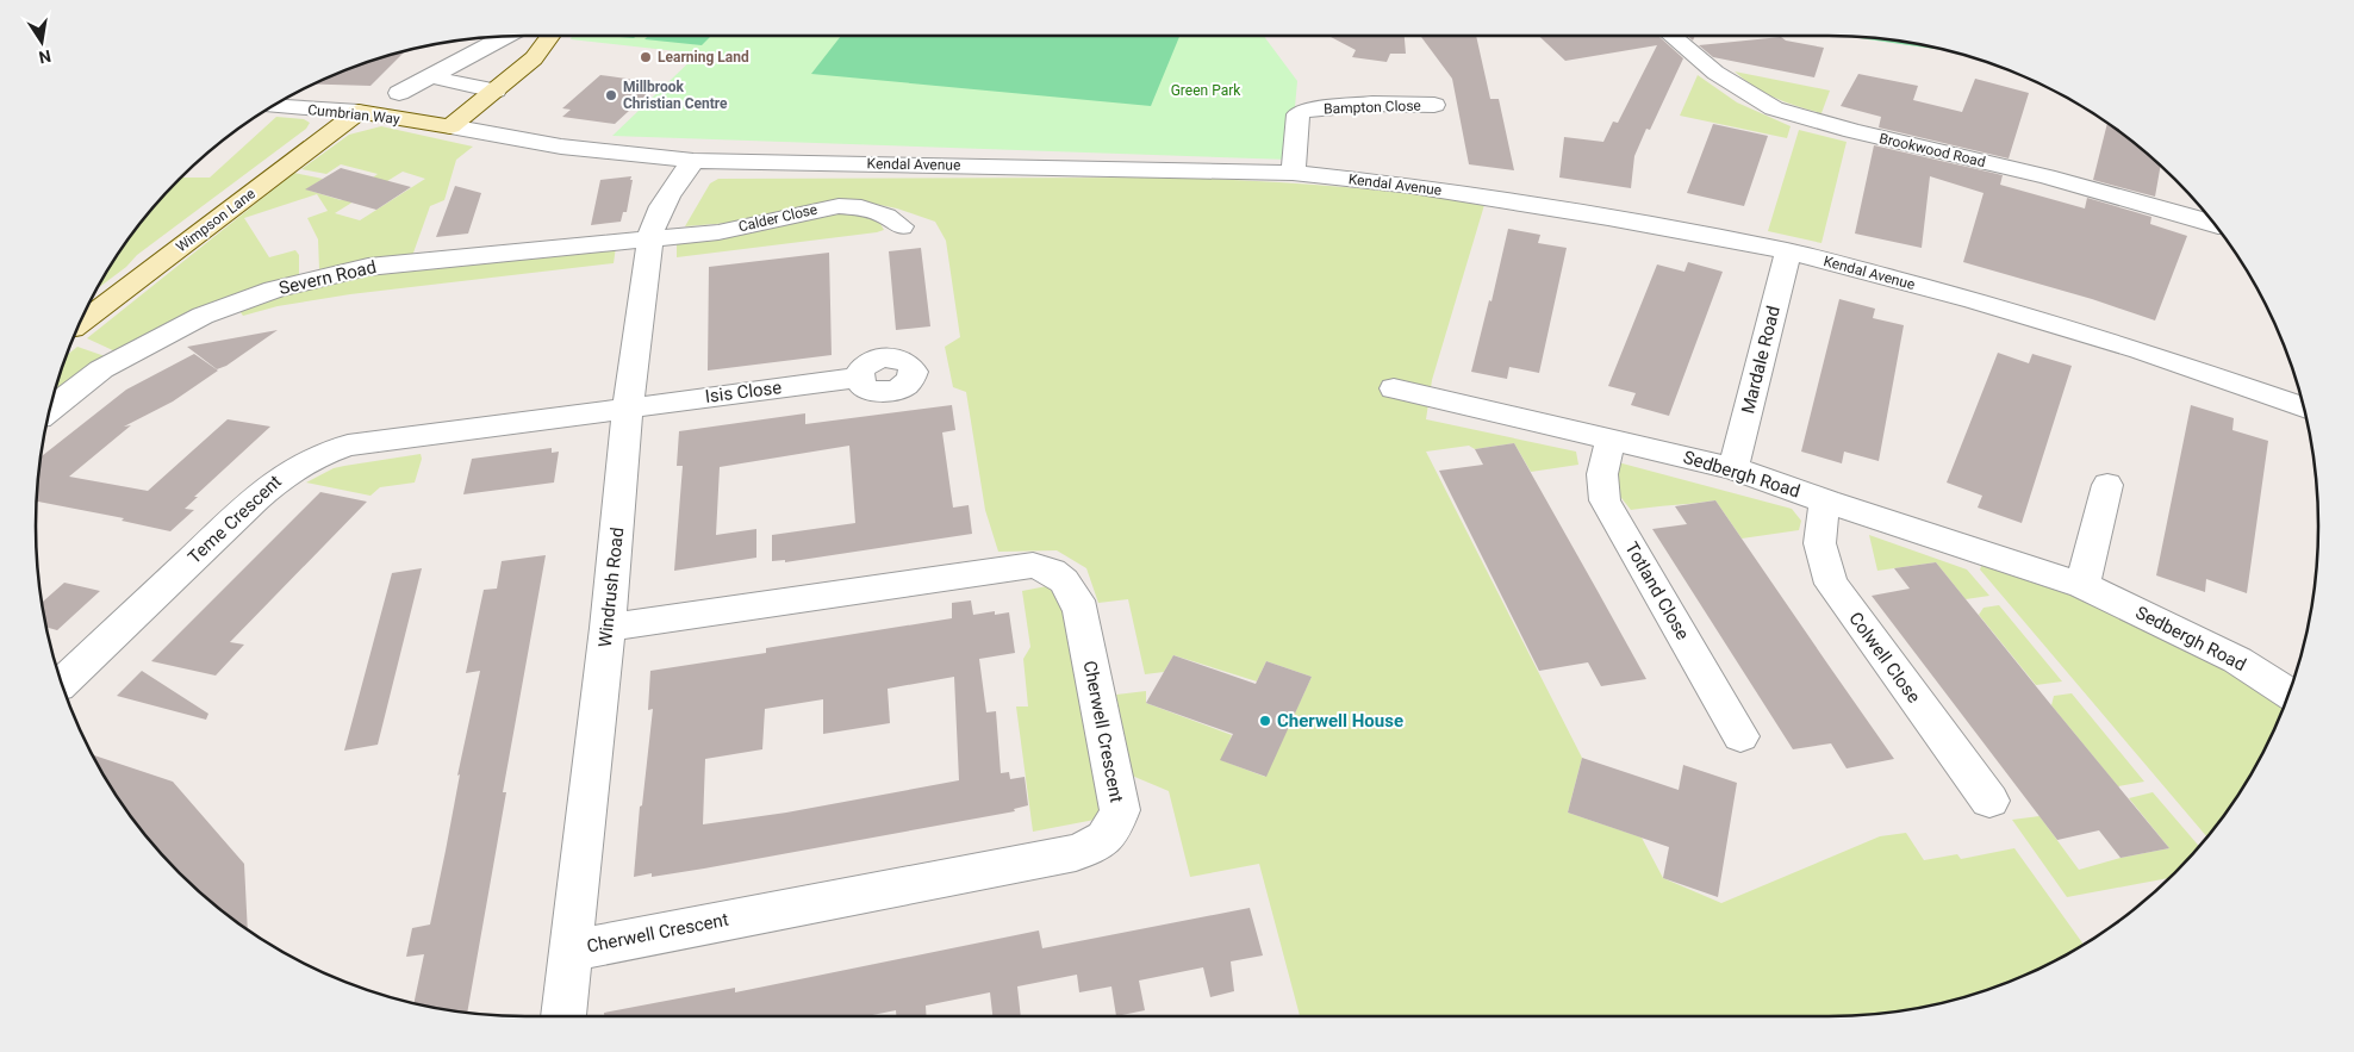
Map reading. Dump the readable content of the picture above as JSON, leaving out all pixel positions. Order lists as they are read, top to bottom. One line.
{"streets":{"street":["Bampton Close","Cumbrian Way","Brookwood Road","Kendal Avenue","Calder Close","Wimpson Lane","Severn Road","Mardale Road","Isis Close","Sedbergh Road","Teme Crescent","Windrush Road","Totland Close","Colwell Close","Cherwell Crescent"]},"crossings":[["Bampton Close","Kendal Avenue"],["Cumbrian Way","Kendal Avenue"],["Cumbrian Way","Wimpson Lane"],["Kendal Avenue","Mardale Road"],["Kendal Avenue","Windrush Road"],["Calder Close","Severn Road"],["Calder Close","Windrush Road"],["Severn Road","Windrush Road"],["Mardale Road","Sedbergh Road"],["Isis Close","Teme Crescent"],["Isis Close","Windrush Road"],["Sedbergh Road","Totland Close"],["Sedbergh Road","Colwell Close"],["Teme Crescent","Windrush Road"],["Windrush Road","Cherwell Crescent"]],"parks":["Green Park"],"places":["Learning Land","Millbrook Christian Centre","Cherwell House"],"north":"bottom"}
